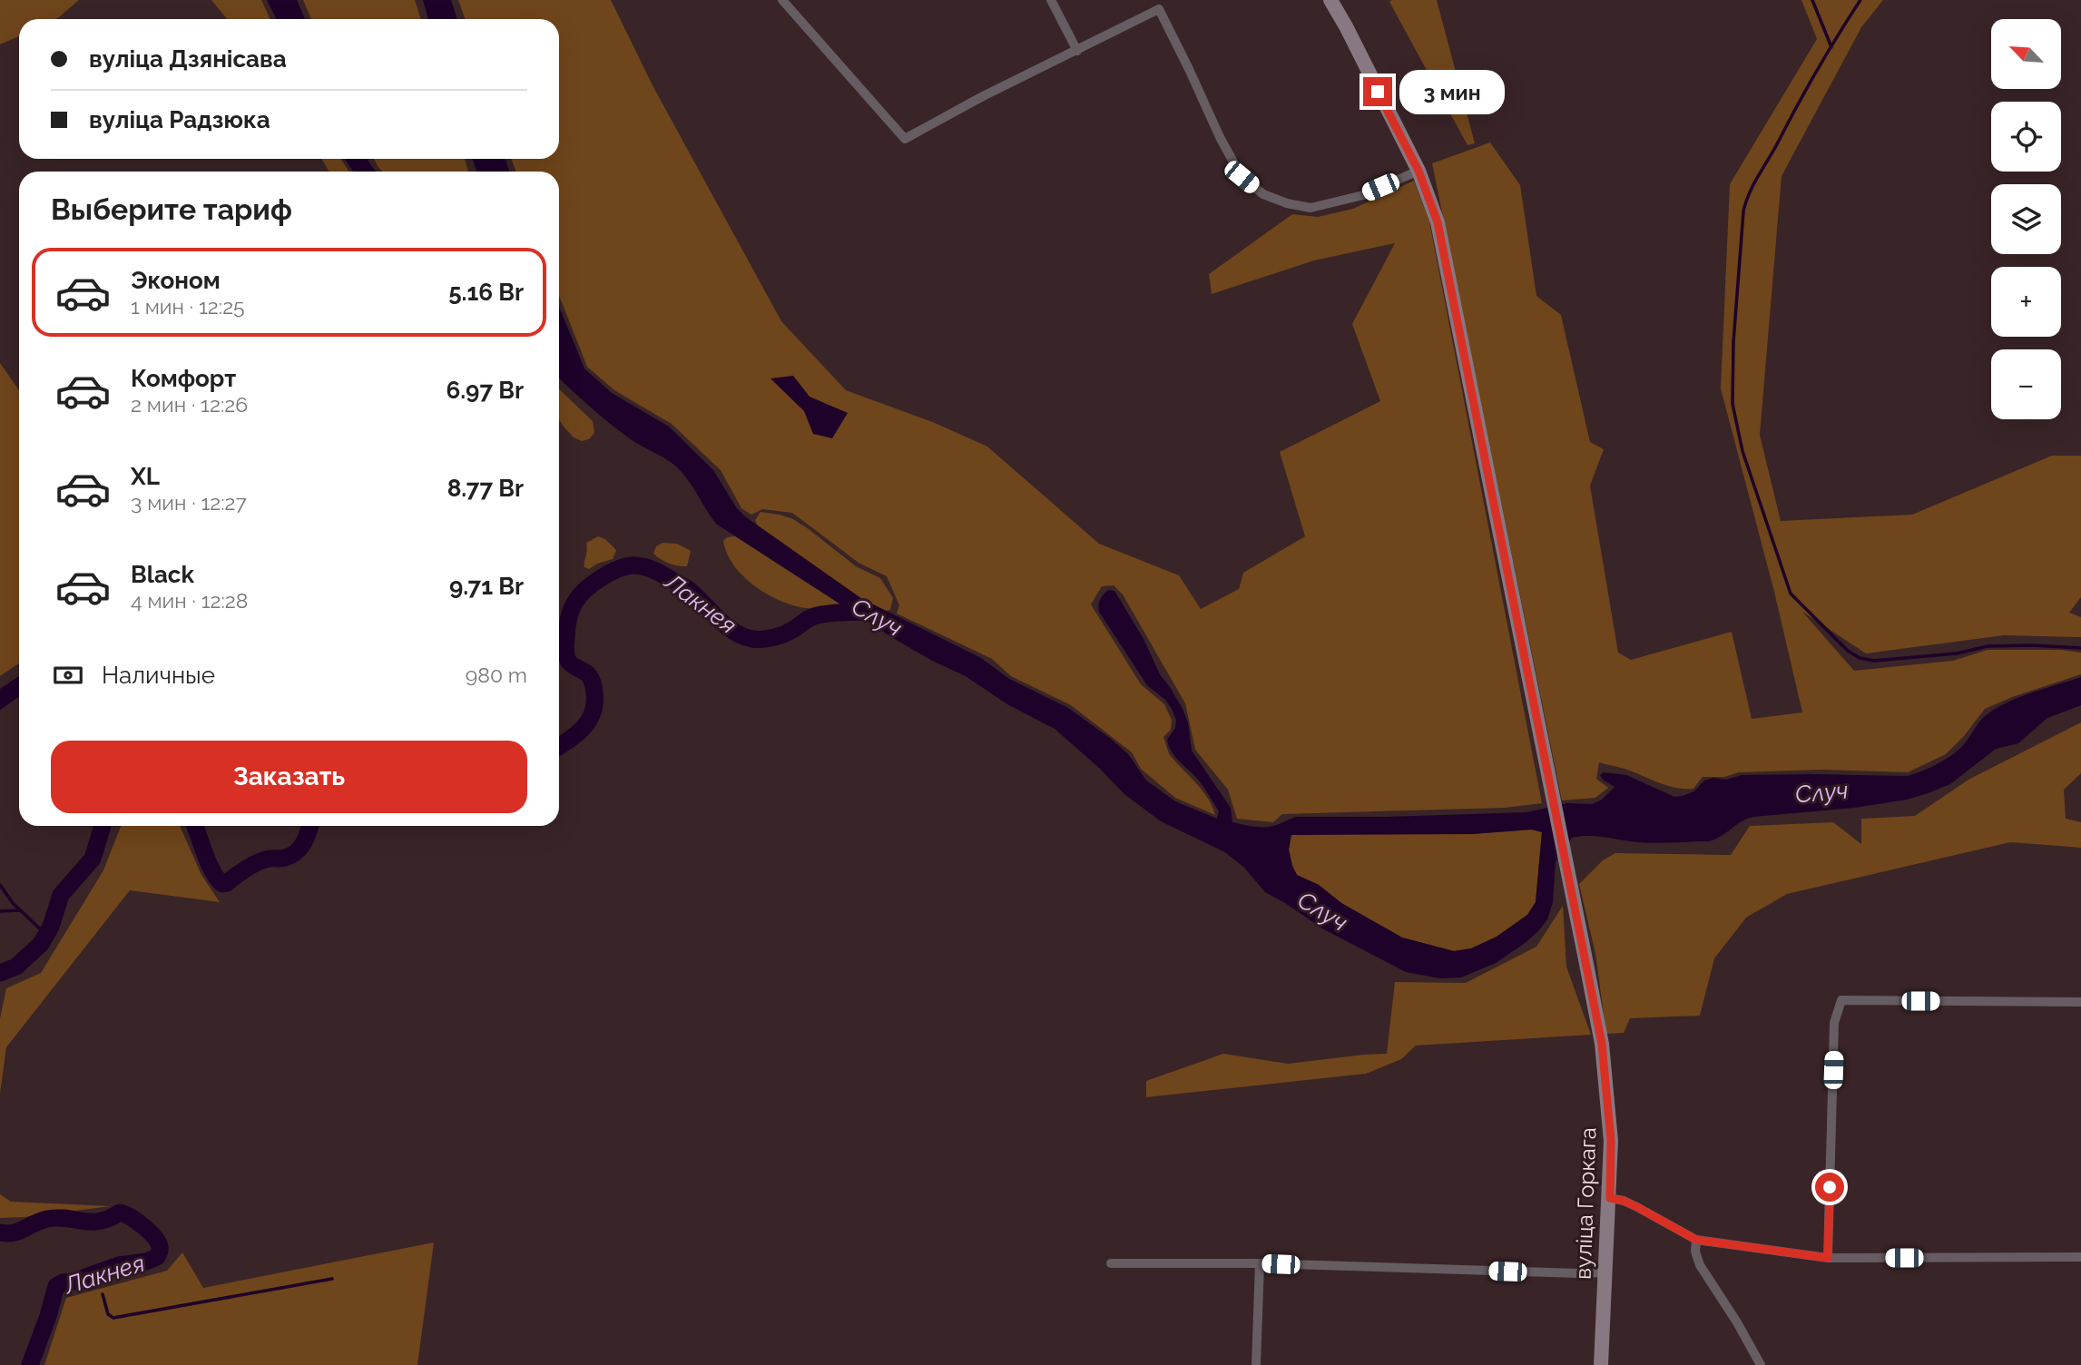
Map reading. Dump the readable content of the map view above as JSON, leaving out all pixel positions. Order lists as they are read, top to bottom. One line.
{"streets":{"main road":["вуліца Горкага"]},"water":["Лакнея","Случ"],"north":"top left","page":{"map_buttons":["+","−"],"banner":["вуліца Дзянісава","вуліца Радзюка"],"bubble":"3 мин","heading":"Выберите тариф","list":[{"name":"Эконом","note":"1 мин · 12:25","value":"5.16 Br"},{"name":"Комфорт","note":"2 мин · 12:26","value":"6.97 Br"},{"name":"XL","note":"3 мин · 12:27","value":"8.77 Br"},{"name":"Black","note":"4 мин · 12:28","value":"9.71 Br"}],"pay":["Наличные","980 m"],"buttons":"Заказать"}}
